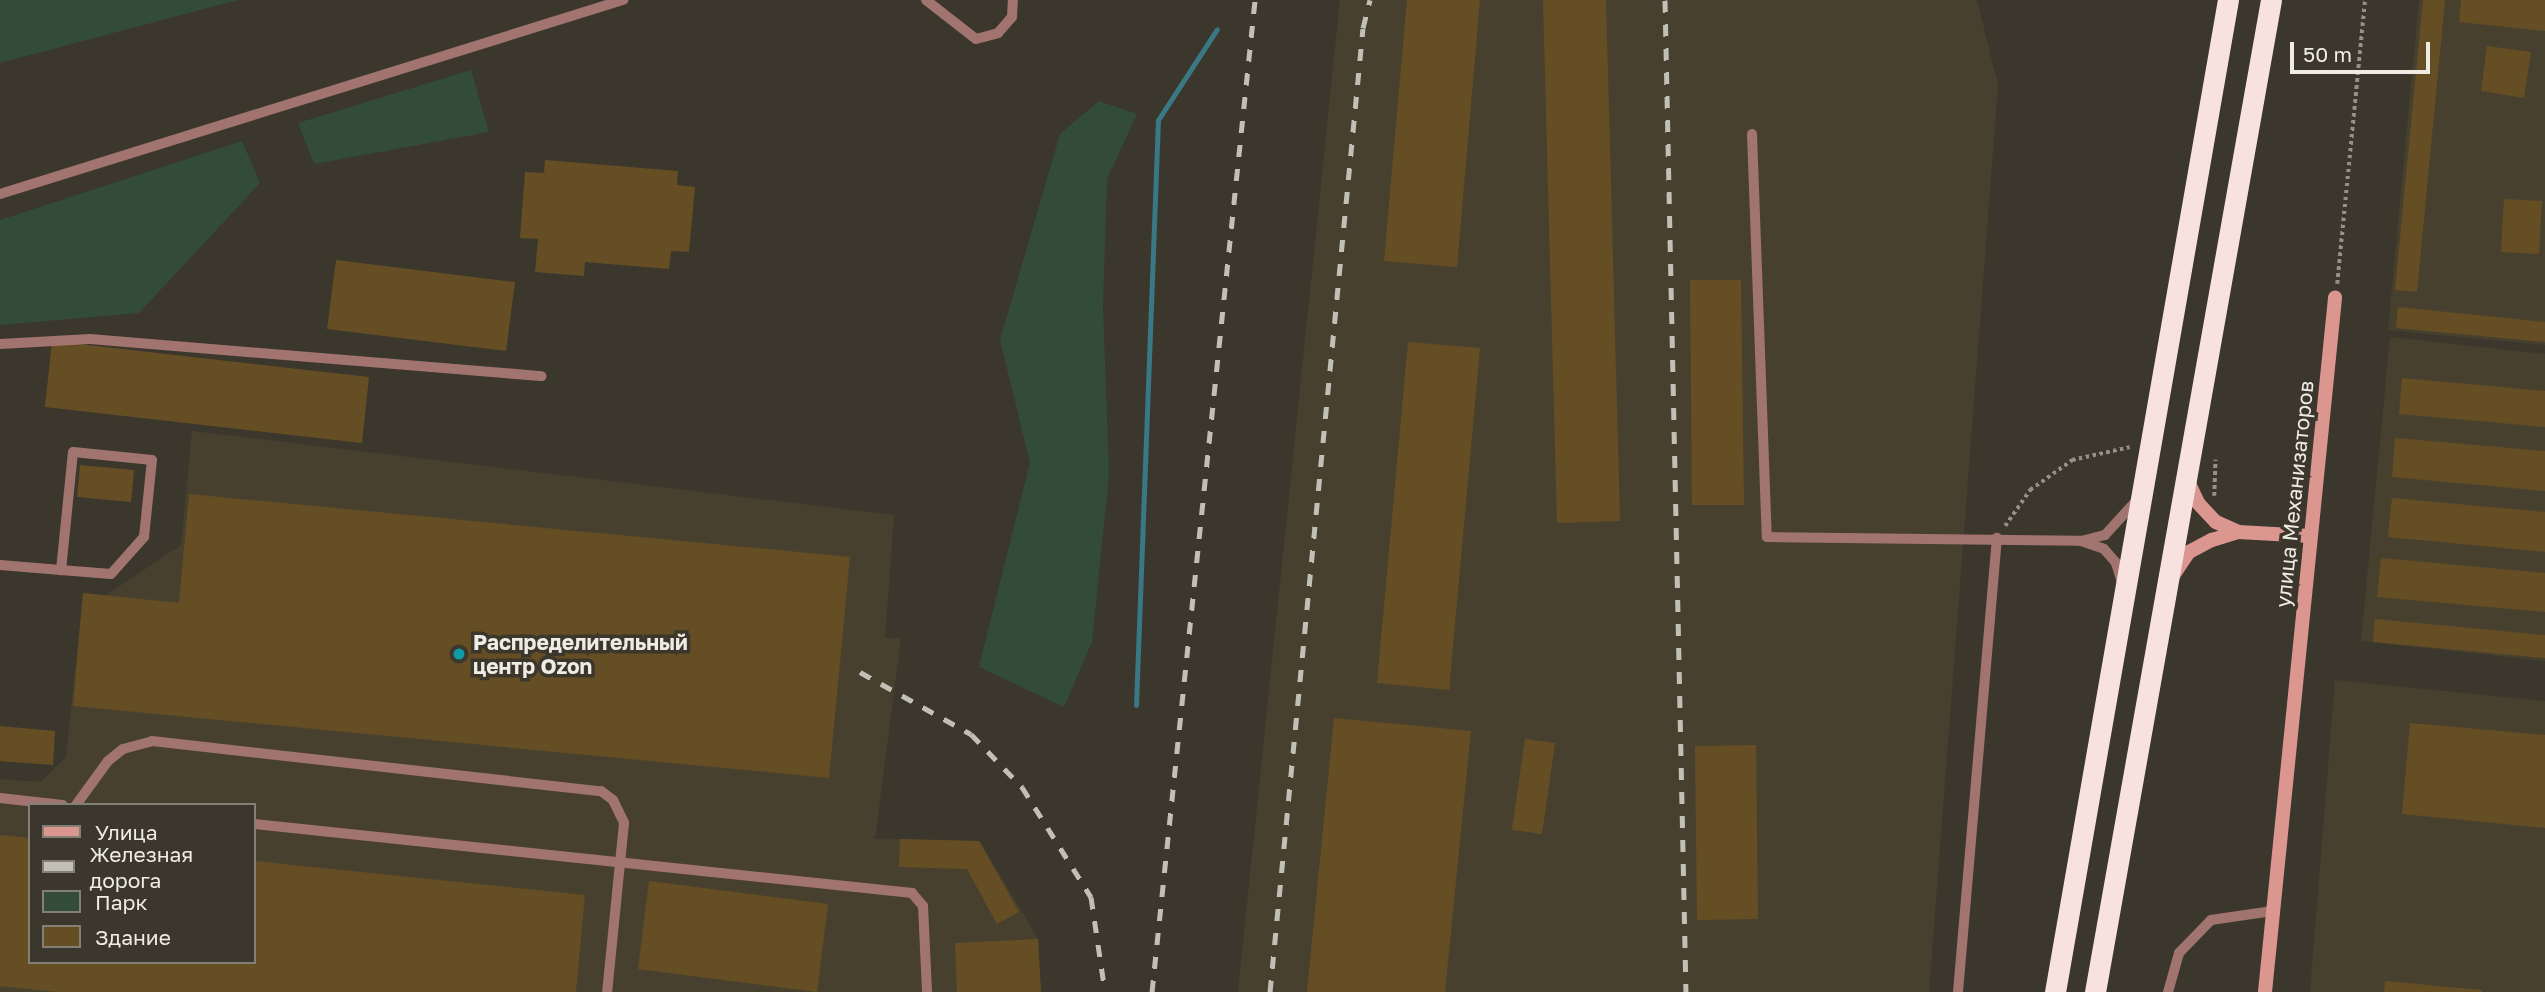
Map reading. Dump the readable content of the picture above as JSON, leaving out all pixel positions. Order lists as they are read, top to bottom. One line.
{"streets":{"street":["улица Механизаторов"]},"places":["Распределительный центр Ozon"],"legend":["Улица","Железная дорога","Парк","Здание"],"scale_bar":"50 m"}
